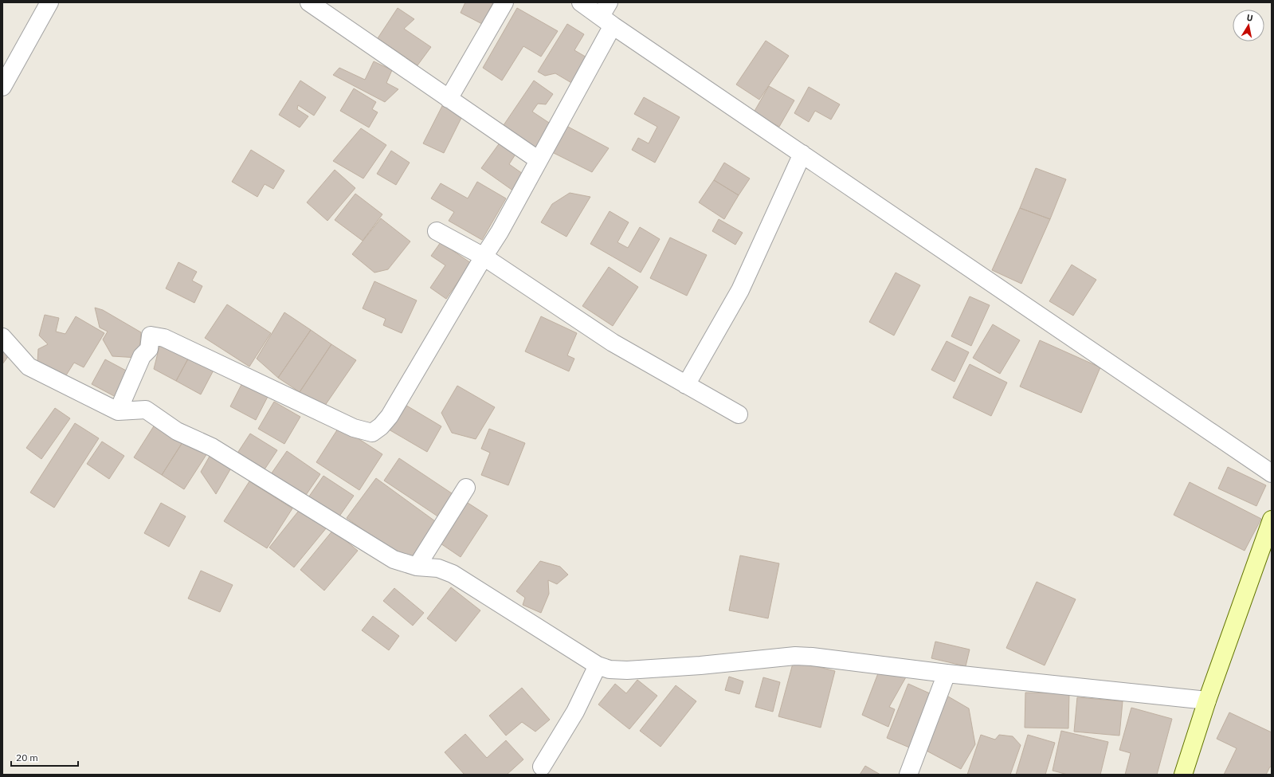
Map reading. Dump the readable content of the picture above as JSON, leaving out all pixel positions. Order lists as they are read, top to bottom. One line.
{"scale_bar":"20 m","north":"top"}
